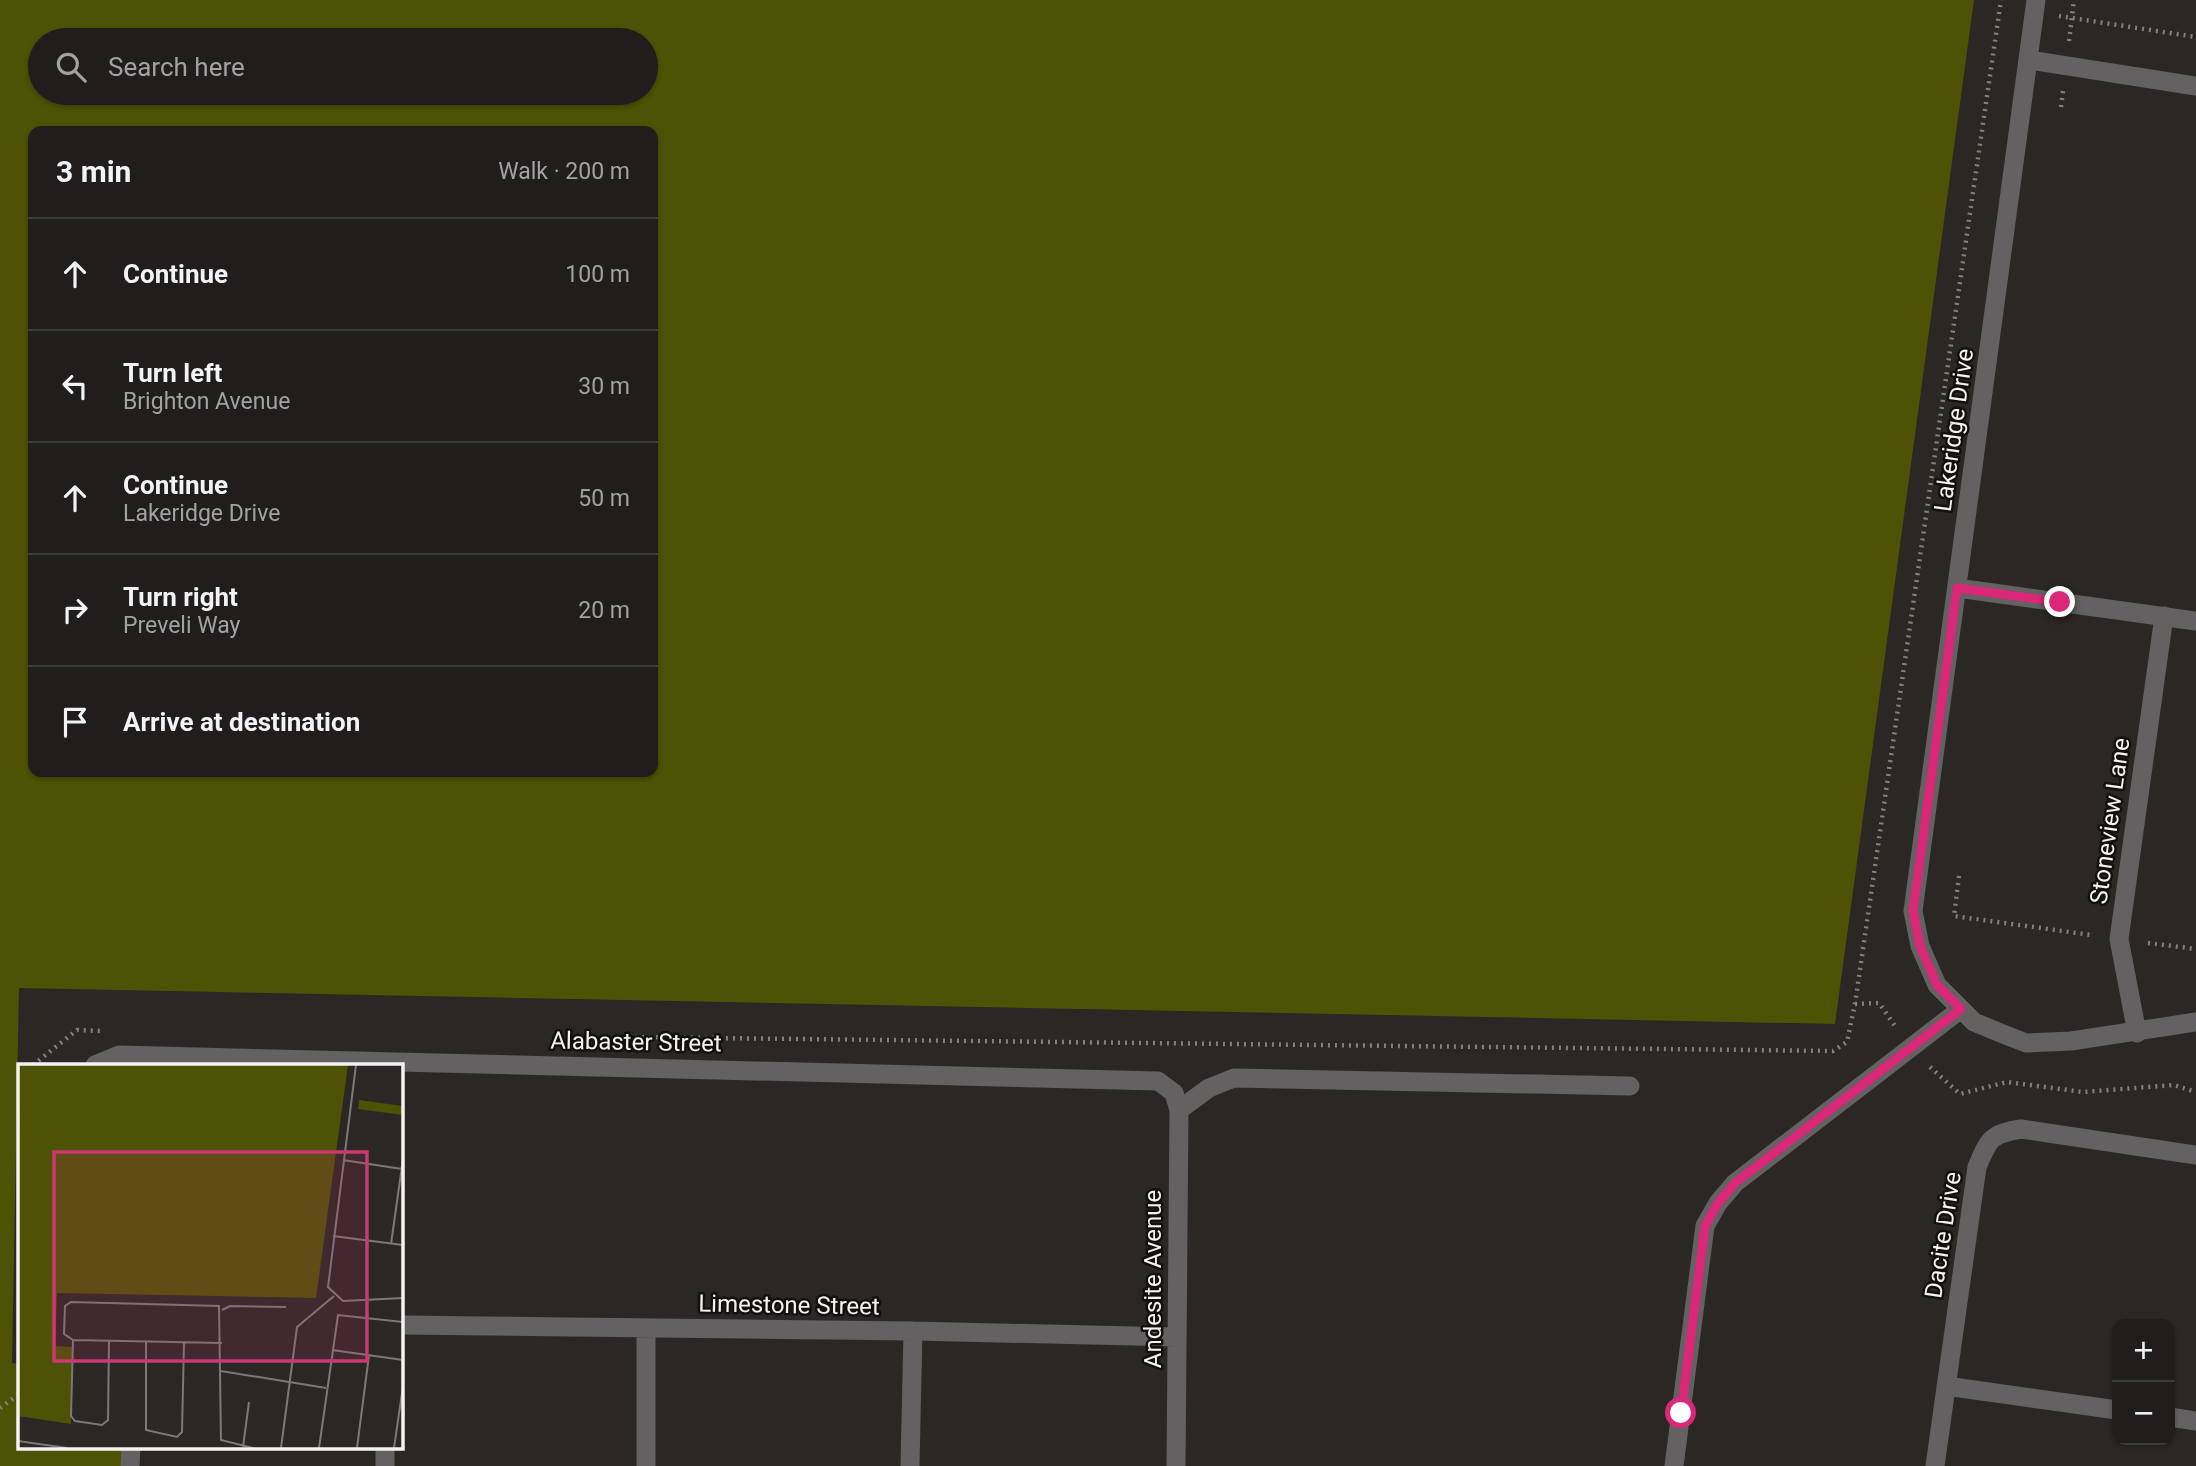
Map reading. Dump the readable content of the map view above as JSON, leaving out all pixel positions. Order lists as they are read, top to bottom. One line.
{"streets":{"street":["Lakeridge Drive","Stoneview Lane","Alabaster Street","Dacite Drive","Andesite Avenue","Limestone Street"]},"crossings":[["Lakeridge Drive","Stoneview Lane"],["Alabaster Street","Andesite Avenue"],["Andesite Avenue","Limestone Street"]],"page":{"search":"Search here","heading":["3 min","Walk · 200 m"],"list":[["Continue","100 m"],["Turn left","Brighton Avenue","30 m"],["Continue","Lakeridge Drive","50 m"],["Turn right","Preveli Way","20 m"],"Arrive at destination"],"map_buttons":["+","−"]}}
